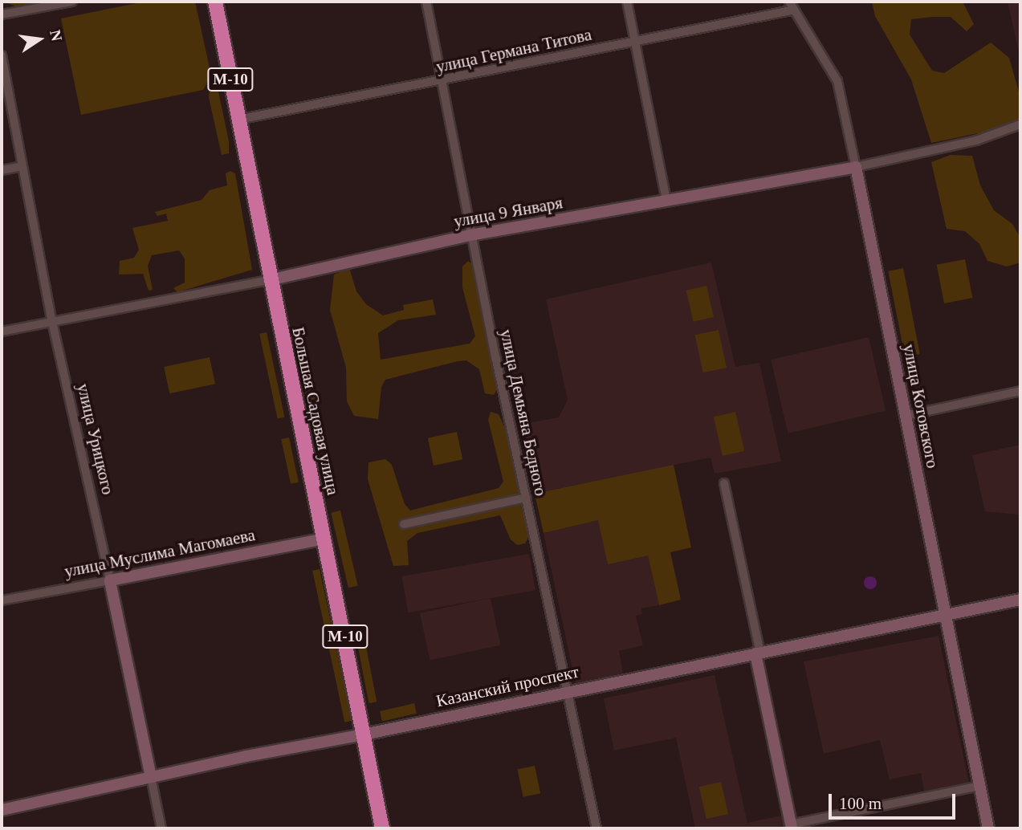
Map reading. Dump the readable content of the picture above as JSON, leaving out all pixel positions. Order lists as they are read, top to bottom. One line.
{"streets":{"highway":["М-10","Большая Садовая улица"],"street":["улица Германа Титова","улица 9 Января","улица Котовского","улица Демьяна Бедного","улица Урицкого","улица Муслима Магомаева","Казанский проспект"]},"crossings":[["улица Германа Титова","улица Котовского"],["улица Германа Титова","Большая Садовая улица"],["улица Германа Титова","улица Демьяна Бедного"],["улица 9 Января","улица Котовского"],["улица 9 Января","Большая Садовая улица"],["улица 9 Января","улица Демьяна Бедного"],["улица 9 Января","улица Урицкого"],["улица Котовского","Казанский проспект"],["Большая Садовая улица","улица Муслима Магомаева"],["Большая Садовая улица","Казанский проспект"],["улица Демьяна Бедного","Казанский проспект"],["улица Урицкого","улица Муслима Магомаева"],["улица Урицкого","Казанский проспект"]],"scale_bar":"100 m","north":"right"}
